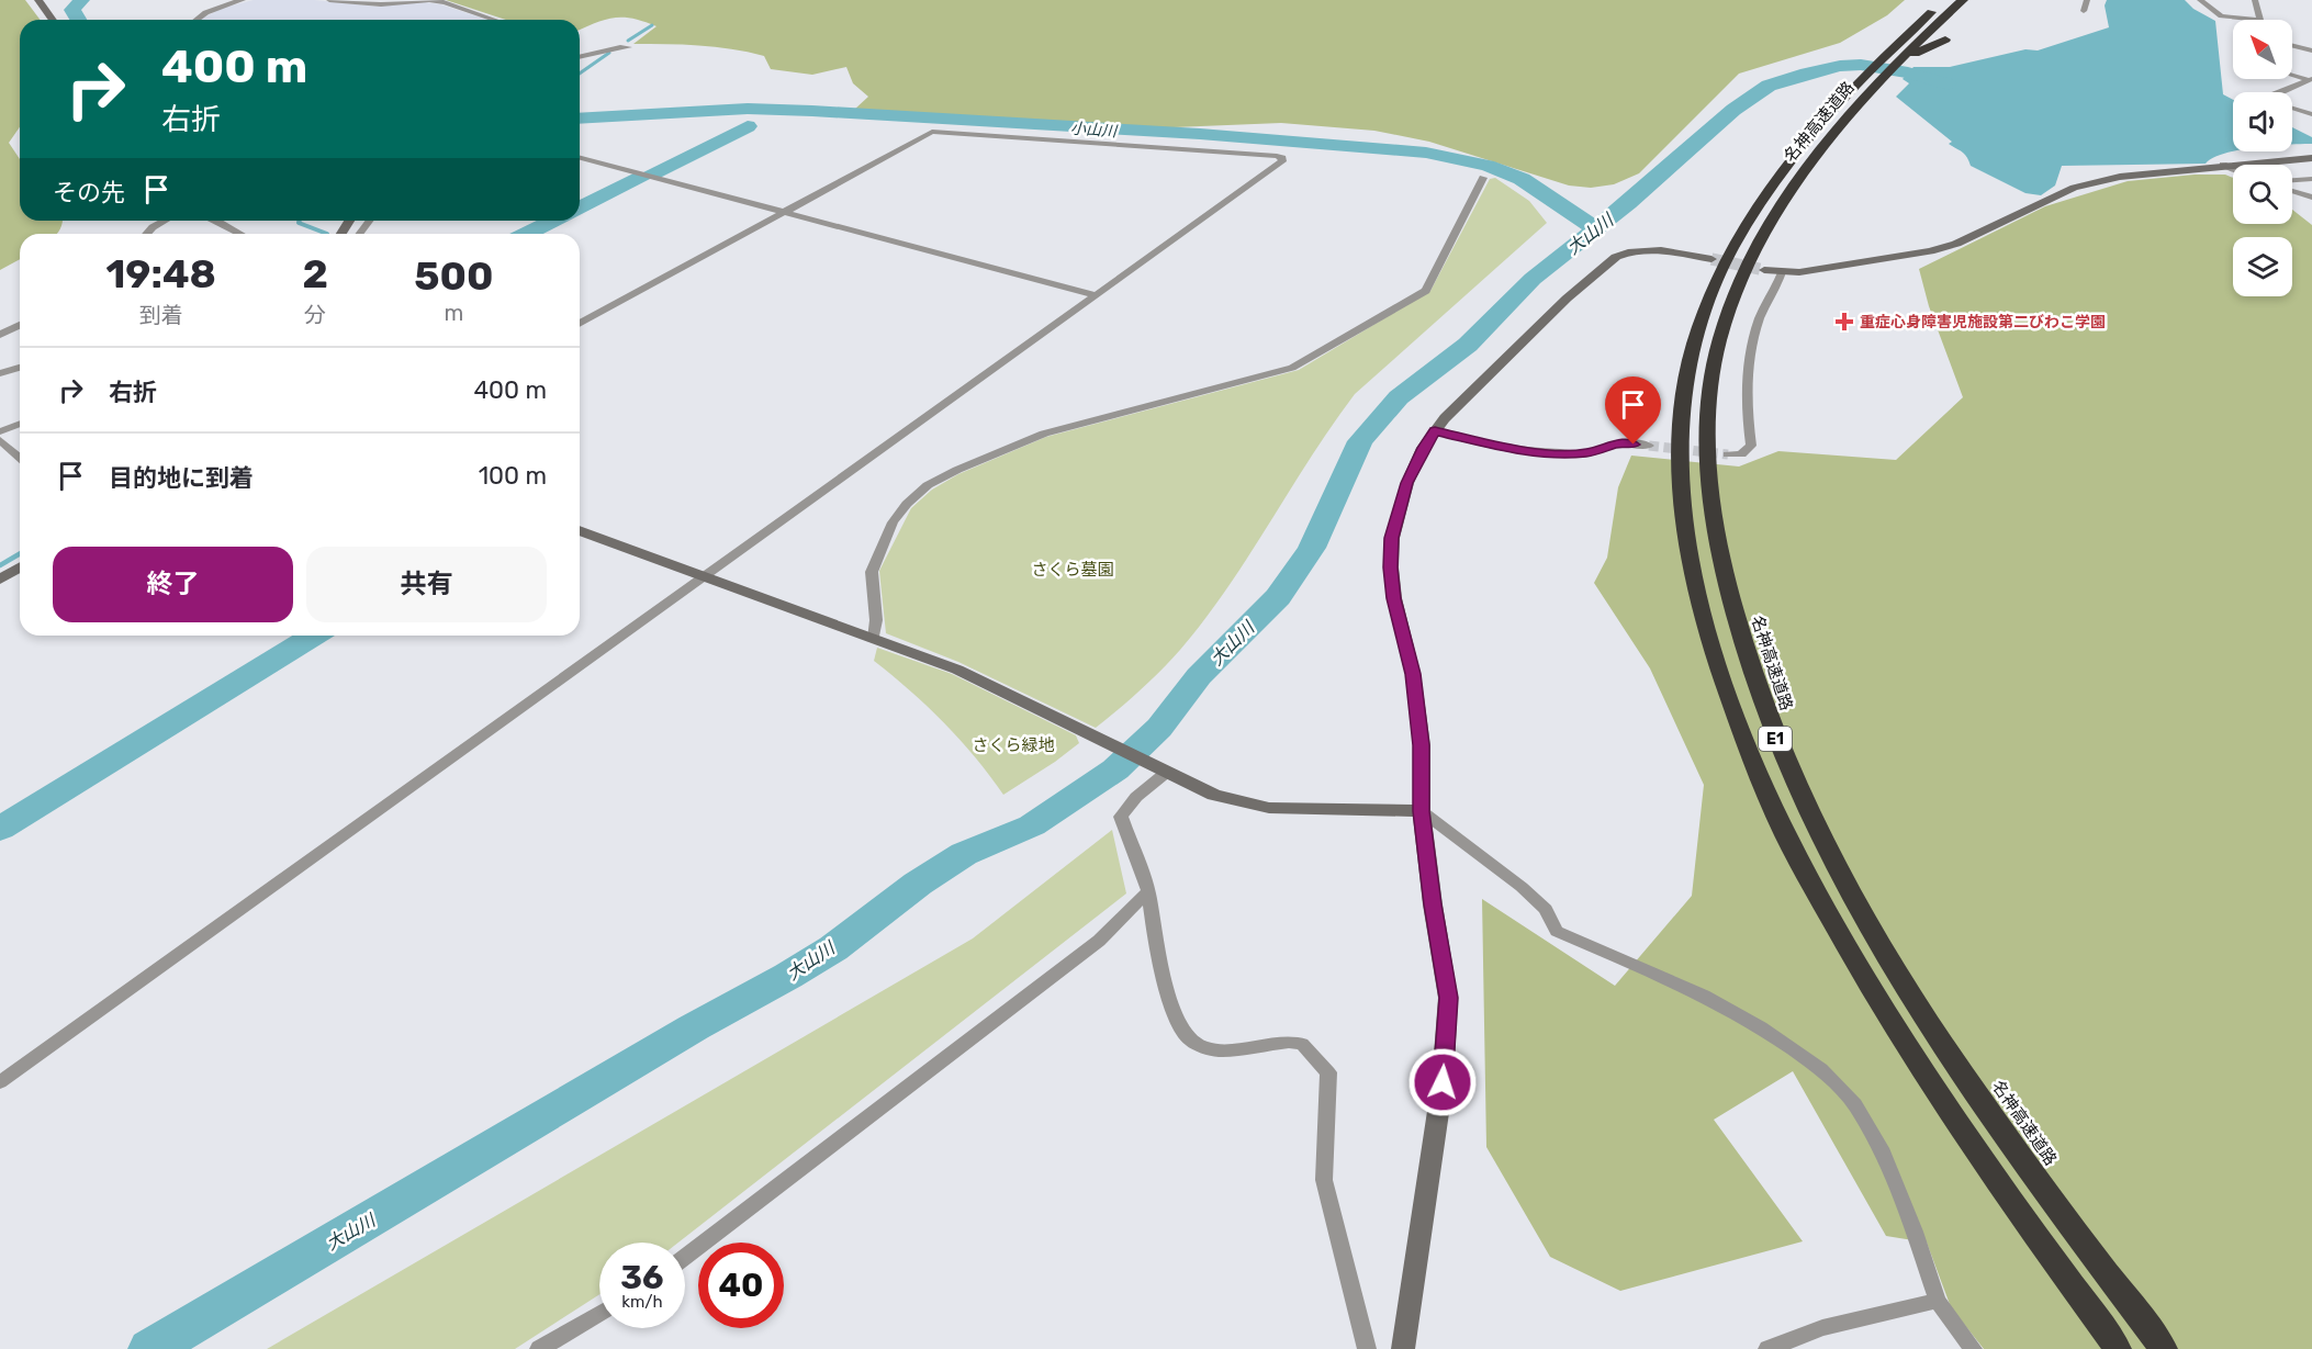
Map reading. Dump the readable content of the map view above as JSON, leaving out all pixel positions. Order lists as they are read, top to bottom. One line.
{"streets":{"highway":["名神高速道路","E1"]},"water":["小山川","大山川"],"parks":["さくら墓園","さくら緑地"],"places":{"health":["重症心身障害児施設第二びわこ学園"]},"north":"top left","page":{"turn":["400 m","右折"],"then":"その先","eta":["19:48","到着","2","分","500","m"],"list":[{"name":"右折","value":"400 m"},{"name":"目的地に到着","value":"100 m"}],"buttons":["終了","共有"],"speed":"36 km/h","limit":"40"}}
